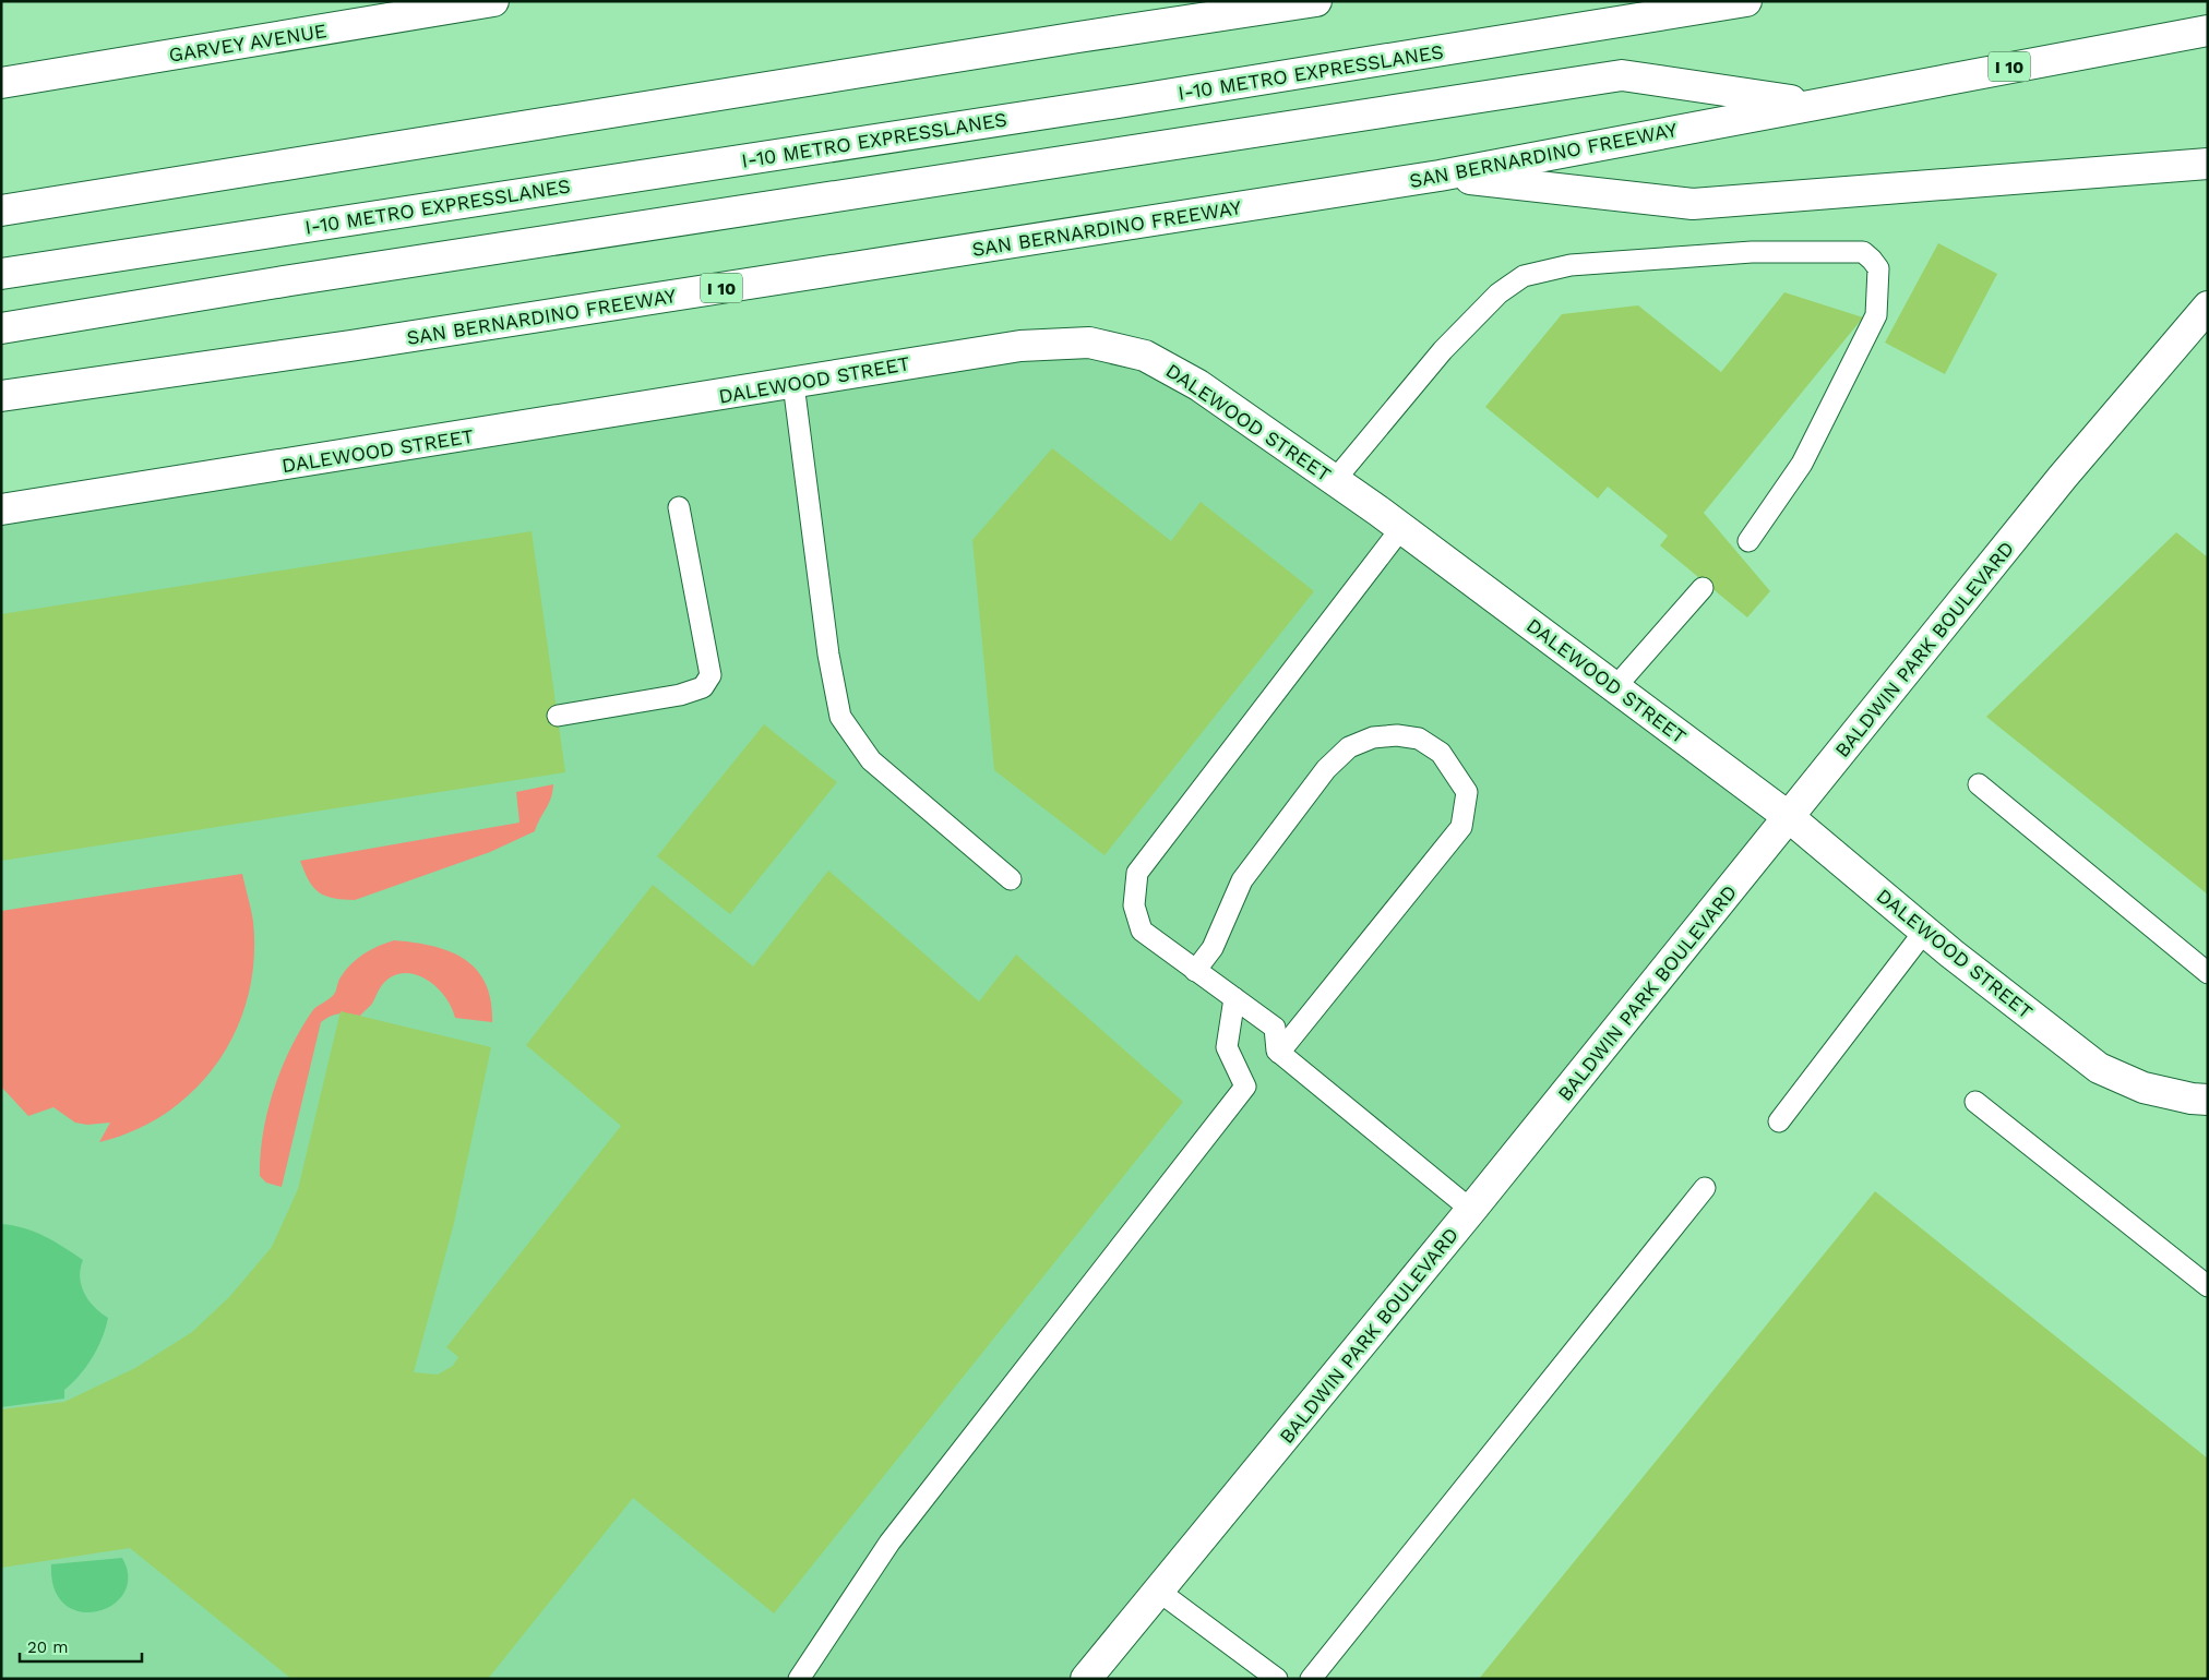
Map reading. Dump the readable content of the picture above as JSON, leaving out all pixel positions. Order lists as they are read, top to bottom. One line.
{"streets":{"main road":["GARVEY AVENUE","I 10","I-10 METRO EXPRESSLANES","SAN BERNARDINO FREEWAY","DALEWOOD STREET","BALDWIN PARK BOULEVARD"]},"crossings":[["DALEWOOD STREET","BALDWIN PARK BOULEVARD"]],"scale_bar":"20 m"}
